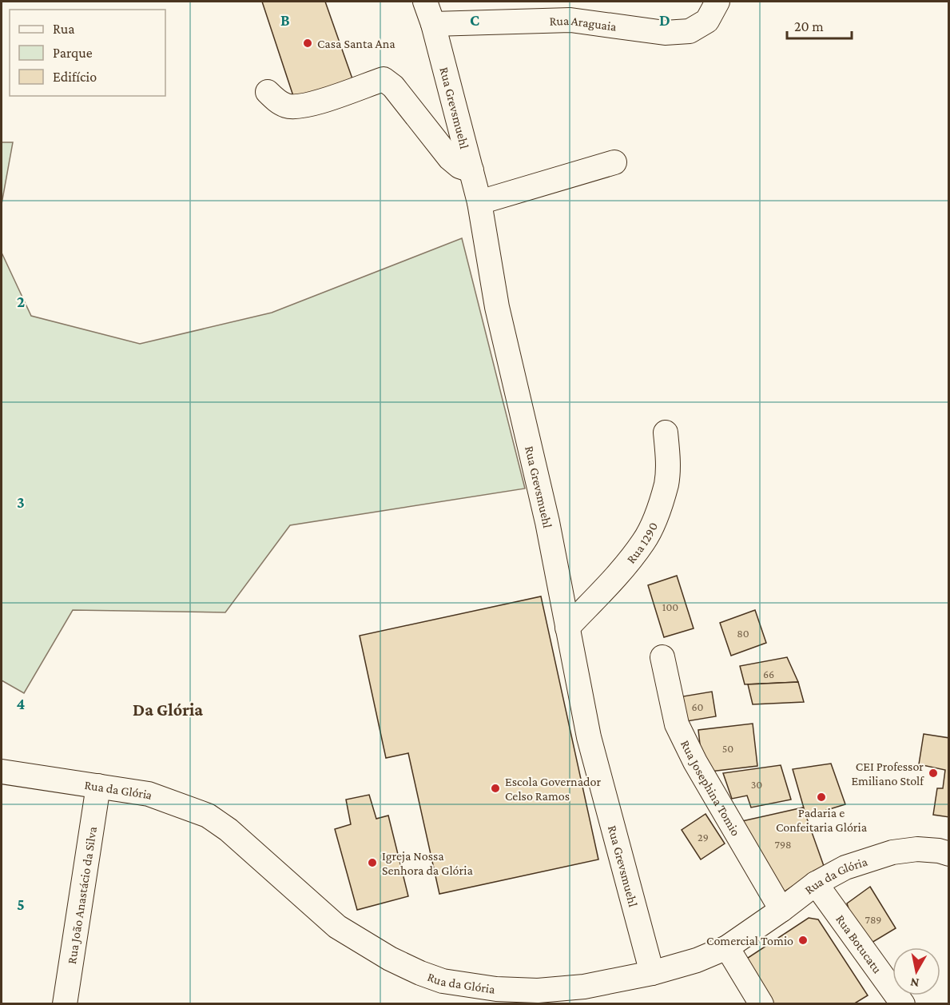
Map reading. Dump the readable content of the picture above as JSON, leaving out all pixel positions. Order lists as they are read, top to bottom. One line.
{"streets":{"street":["Rua Araguaia","Rua Grevsmuehl","Rua 1290","Rua Josephina Tomio","Rua da Glória","Rua João Anastácio da Silva","Rua Botucatu"]},"crossings":[["Rua Araguaia","Rua Grevsmuehl"],["Rua Grevsmuehl","Rua 1290"],["Rua Grevsmuehl","Rua da Glória"],["Rua Josephina Tomio","Rua da Glória"],["Rua da Glória","Rua João Anastácio da Silva"],["Rua da Glória","Rua Botucatu"]],"districts":["Da Glória"],"places":["Casa Santa Ana","CEI Professor Emiliano Stolf","Escola Governador Celso Ramos","Padaria e Confeitaria Glória","Igreja Nossa Senhora da Glória","Comercial Tomio"],"house_numbers":["100","80","66","60","50","30","29","798","789"],"legend":["Rua","Parque","Edifício"],"scale_bar":"20 m","north":"bottom","grid":{"columns":["B","C","D"],"rows":["2","3","4","5"]}}
